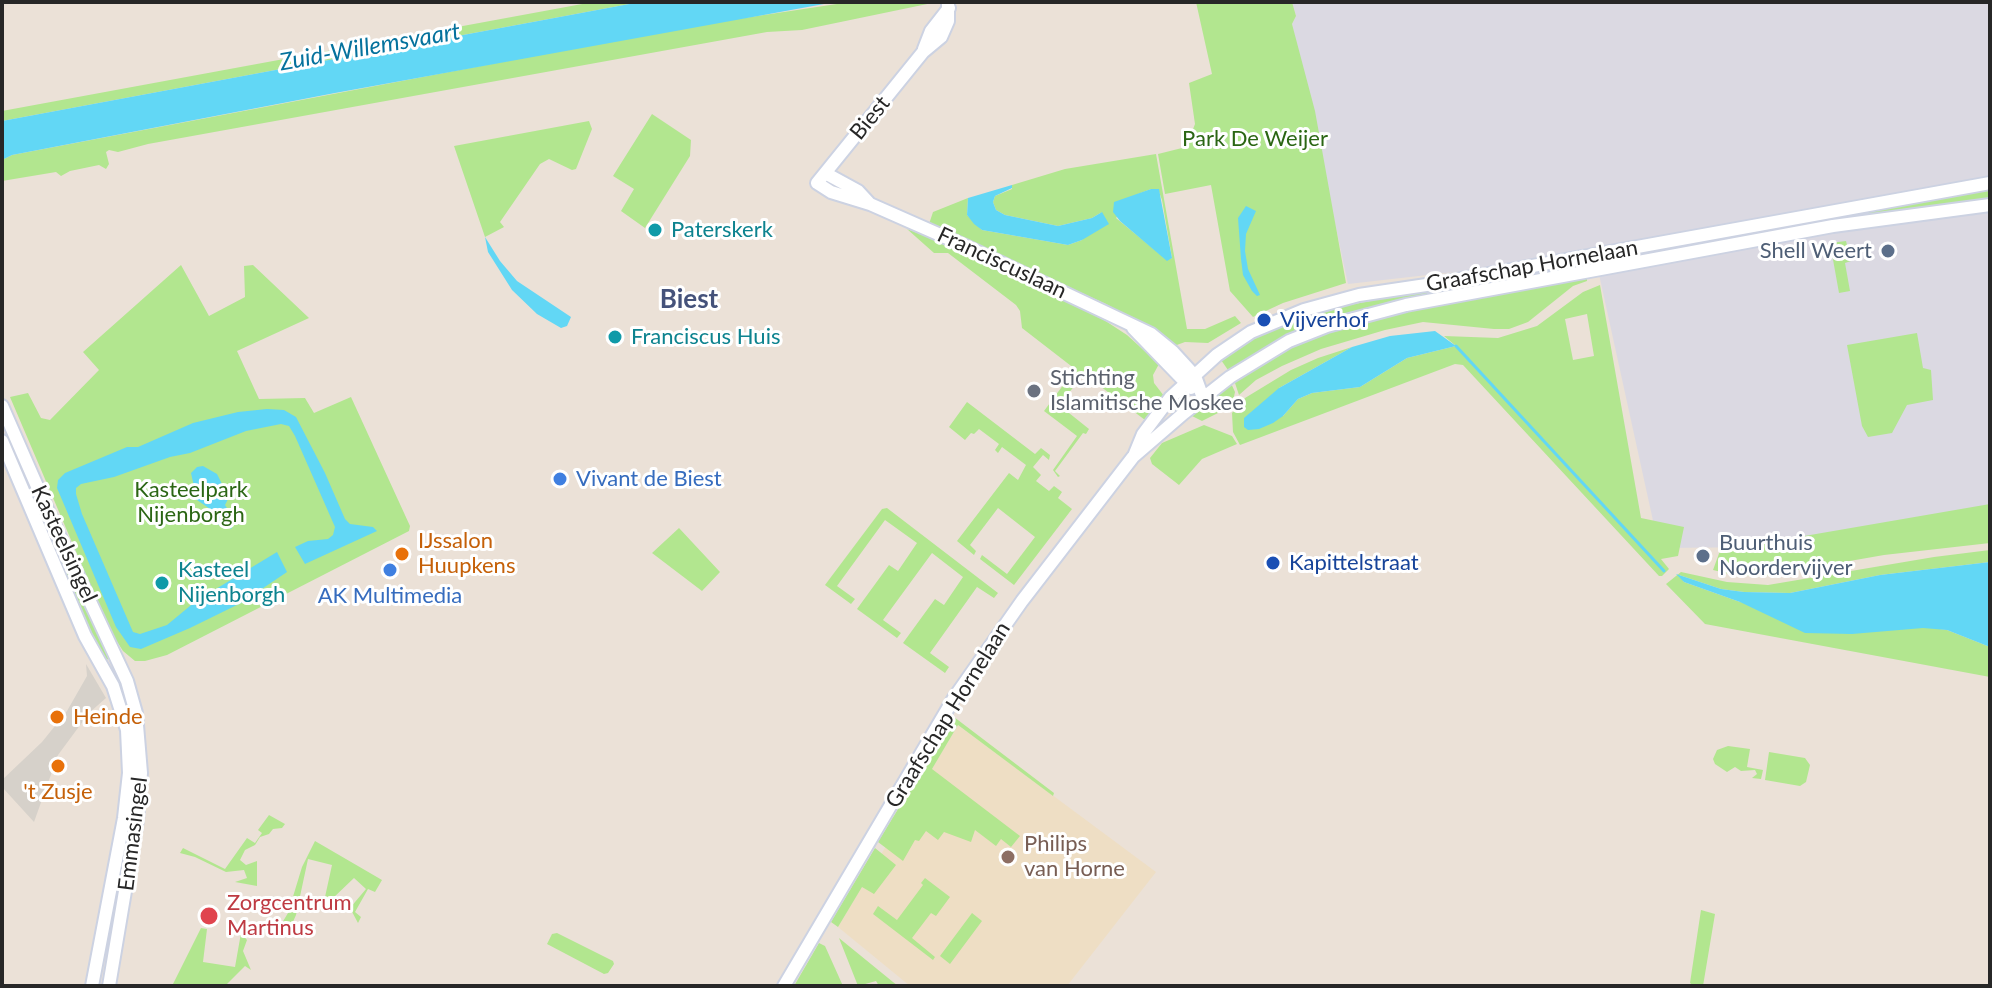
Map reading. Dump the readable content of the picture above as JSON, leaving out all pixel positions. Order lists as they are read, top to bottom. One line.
{"streets":{"street":["Biest","Franciscuslaan","Graafschap Hornelaan","Kasteelsingel","Emmasingel"]},"crossings":[["Biest","Franciscuslaan"],["Franciscuslaan","Graafschap Hornelaan"],["Kasteelsingel","Emmasingel"]],"districts":["Biest"],"water":["Zuid-Willemsvaart"],"parks":["Park De Weijer","Kasteelpark Nijenborgh"],"places":["Paterskerk","Shell Weert","Vijverhof","Franciscus Huis","Stichting Islamitische Moskee","Vivant de Biest","IJssalon Huupkens","Buurthuis Noordervijver","Kapittelstraat","AK Multimedia","Kasteel Nijenborgh","Heinde","'t Zusje","Philips van Horne","Zorgcentrum Martinus"]}
